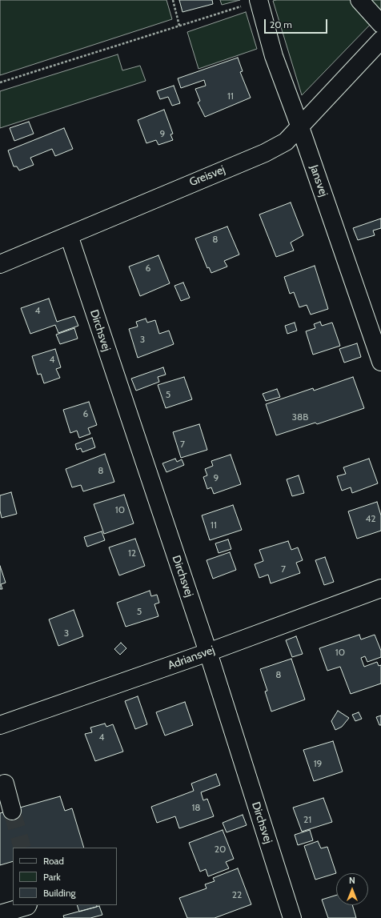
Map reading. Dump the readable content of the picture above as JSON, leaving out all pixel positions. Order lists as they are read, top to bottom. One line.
{"streets":{"street":["Greisvej","Jansvej","Dirchsvej","Adriansvej"]},"crossings":[["Greisvej","Jansvej"],["Greisvej","Dirchsvej"],["Dirchsvej","Adriansvej"]],"house_numbers":["11","9","8","6","4","3","4","5","6","38B","7","8","9","10","42","11","12","7","5","3","10","8","4","19","18","21","20","22"],"legend":["Road","Park","Building"],"scale_bar":"20 m","north":"top"}
